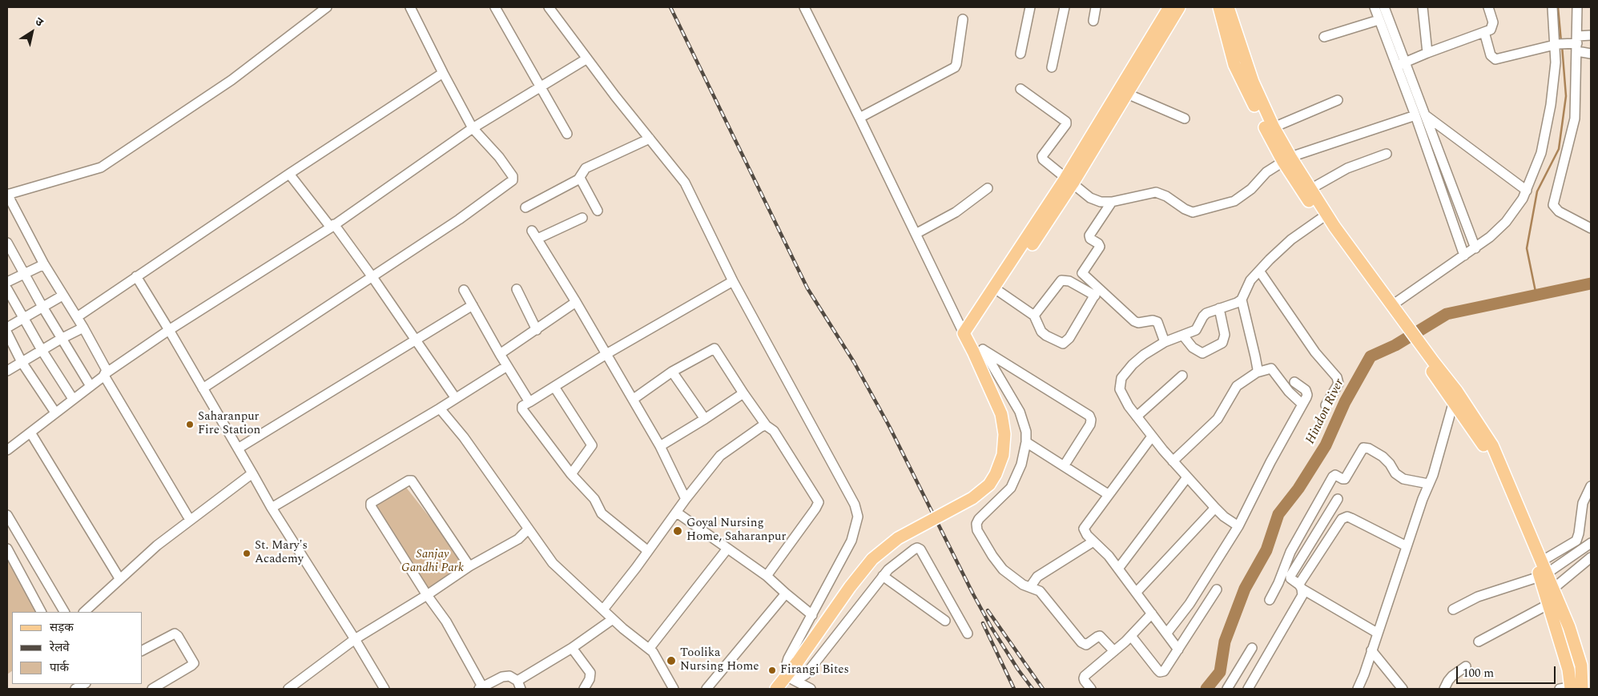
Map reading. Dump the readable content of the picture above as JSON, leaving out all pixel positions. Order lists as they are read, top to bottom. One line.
{"water":["Hindon River"],"parks":["Sanjay Gandhi Park"],"places":["Saharanpur Fire Station","Goyal Nursing Home, Saharanpur","St. Mary's Academy","Toolika Nursing Home","Firangi Bites"],"legend":["सड़क","रेलवे","पार्क"],"scale_bar":"100 m","north":"top right"}
